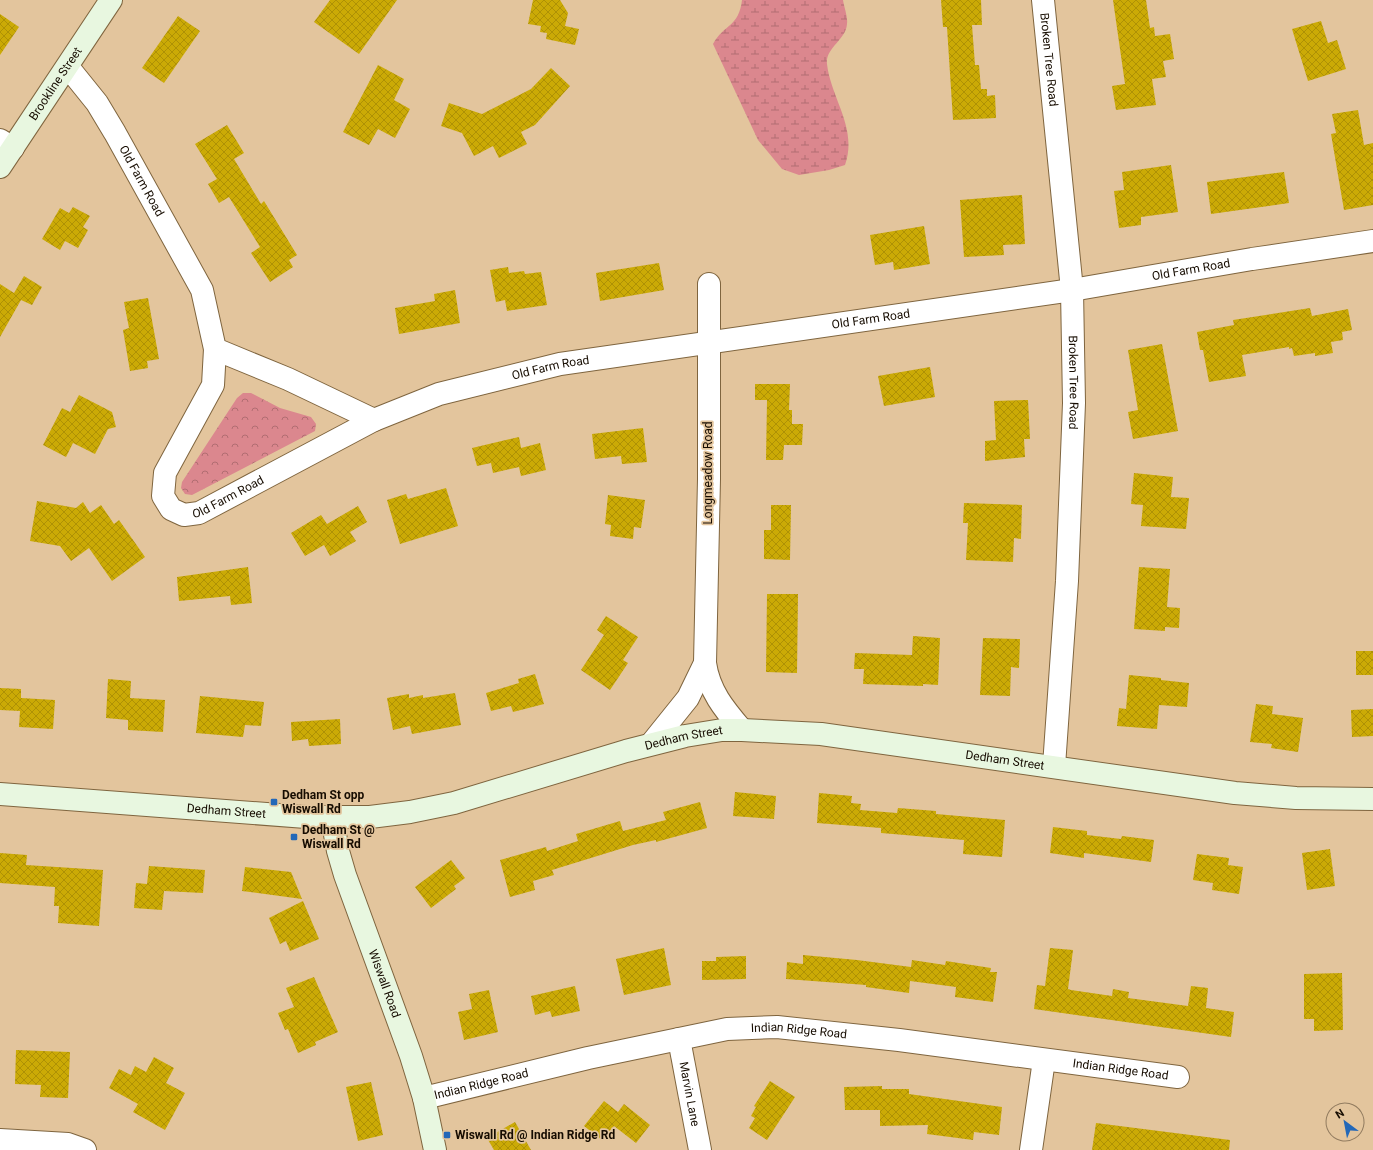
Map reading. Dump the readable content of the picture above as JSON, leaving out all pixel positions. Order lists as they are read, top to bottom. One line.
{"streets":{"street":["Broken Tree Road","Brookline Street","Old Farm Road","Longmeadow Road","Dedham Street","Wiswall Road","Indian Ridge Road","Marvin Lane"]},"crossings":[["Broken Tree Road","Old Farm Road"],["Broken Tree Road","Dedham Street"],["Brookline Street","Old Farm Road"],["Old Farm Road","Longmeadow Road"],["Longmeadow Road","Dedham Street"],["Dedham Street","Wiswall Road"],["Wiswall Road","Indian Ridge Road"],["Indian Ridge Road","Marvin Lane"]],"places":{"transit":["Dedham St opp Wiswall Rd","Dedham St @ Wiswall Rd","Wiswall Rd @ Indian Ridge Rd"]},"north":"top left"}
